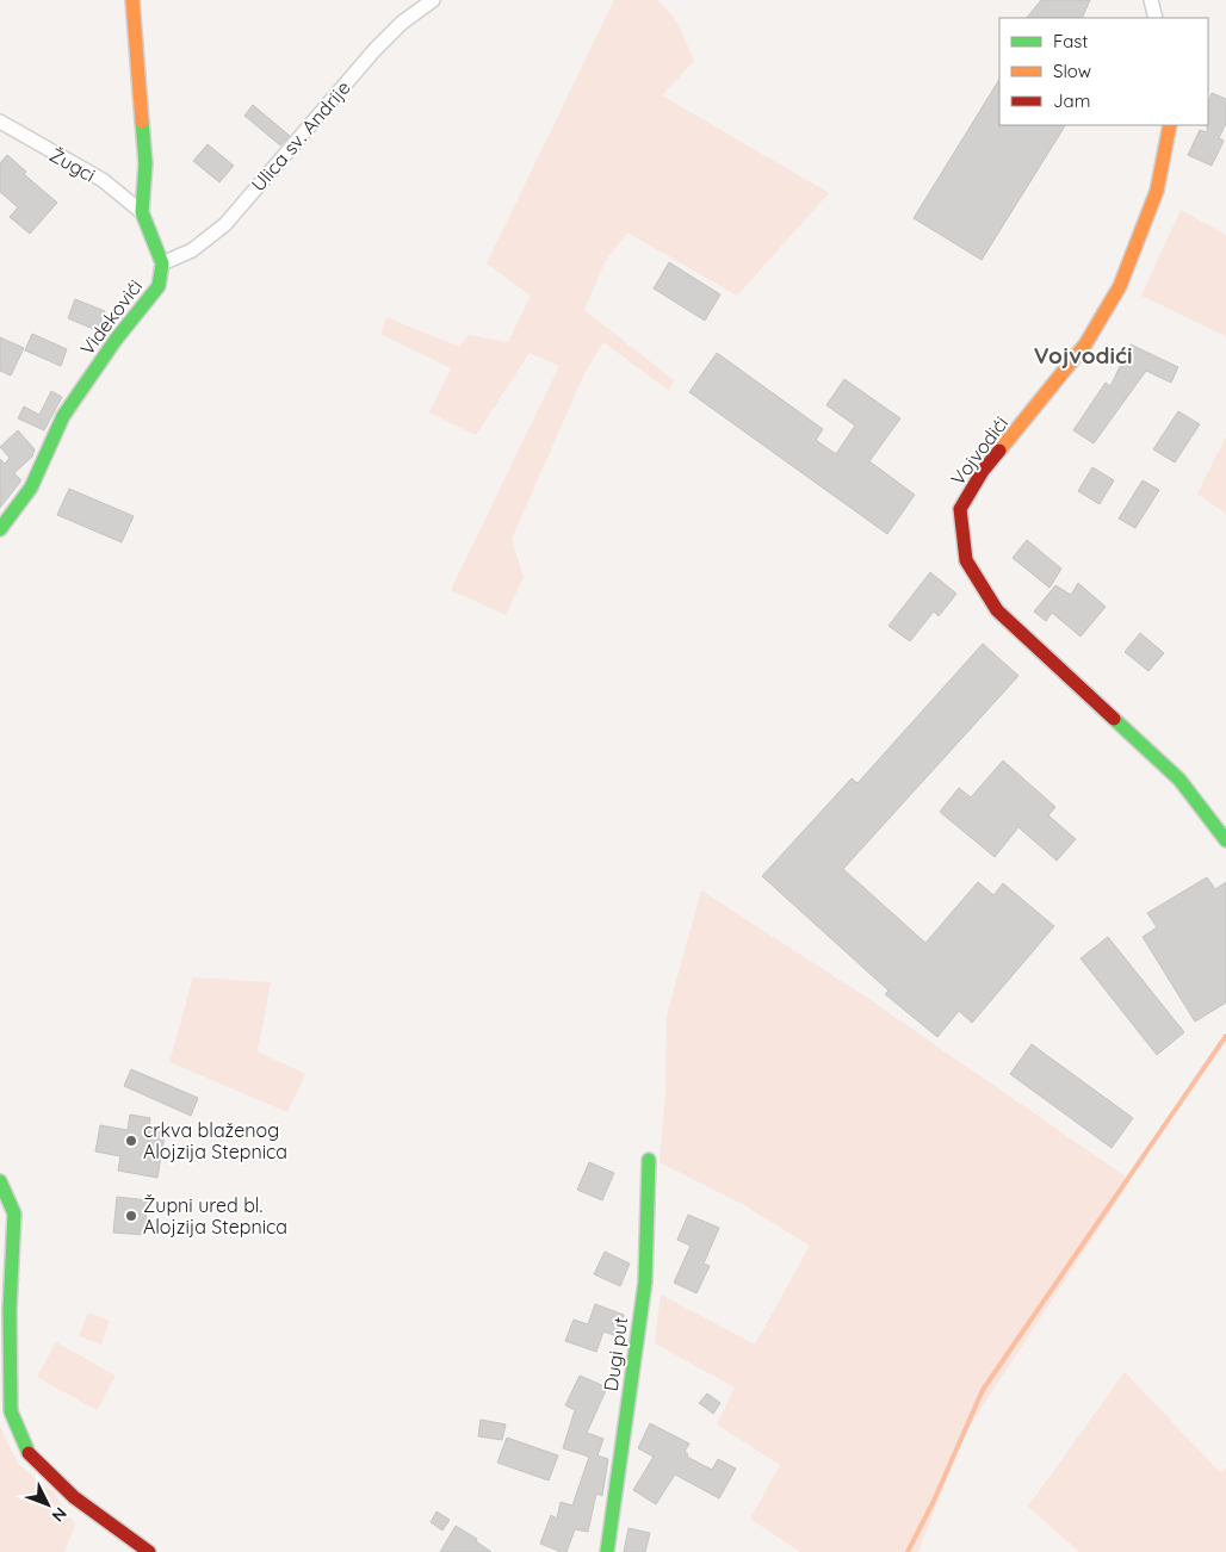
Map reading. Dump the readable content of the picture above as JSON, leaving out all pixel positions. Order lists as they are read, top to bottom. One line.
{"streets":{"street":["Ulica sv. Andrije","Žugci","Videkovići","Vojvodići","Dugi put"]},"crossings":[["Ulica sv. Andrije","Videkovići"]],"districts":["Vojvodići"],"places":["crkva blaženog Alojzija Stepnica","Župni ured bl. Alojzija Stepnica"],"legend":["Fast","Slow","Jam"],"north":"bottom right"}
